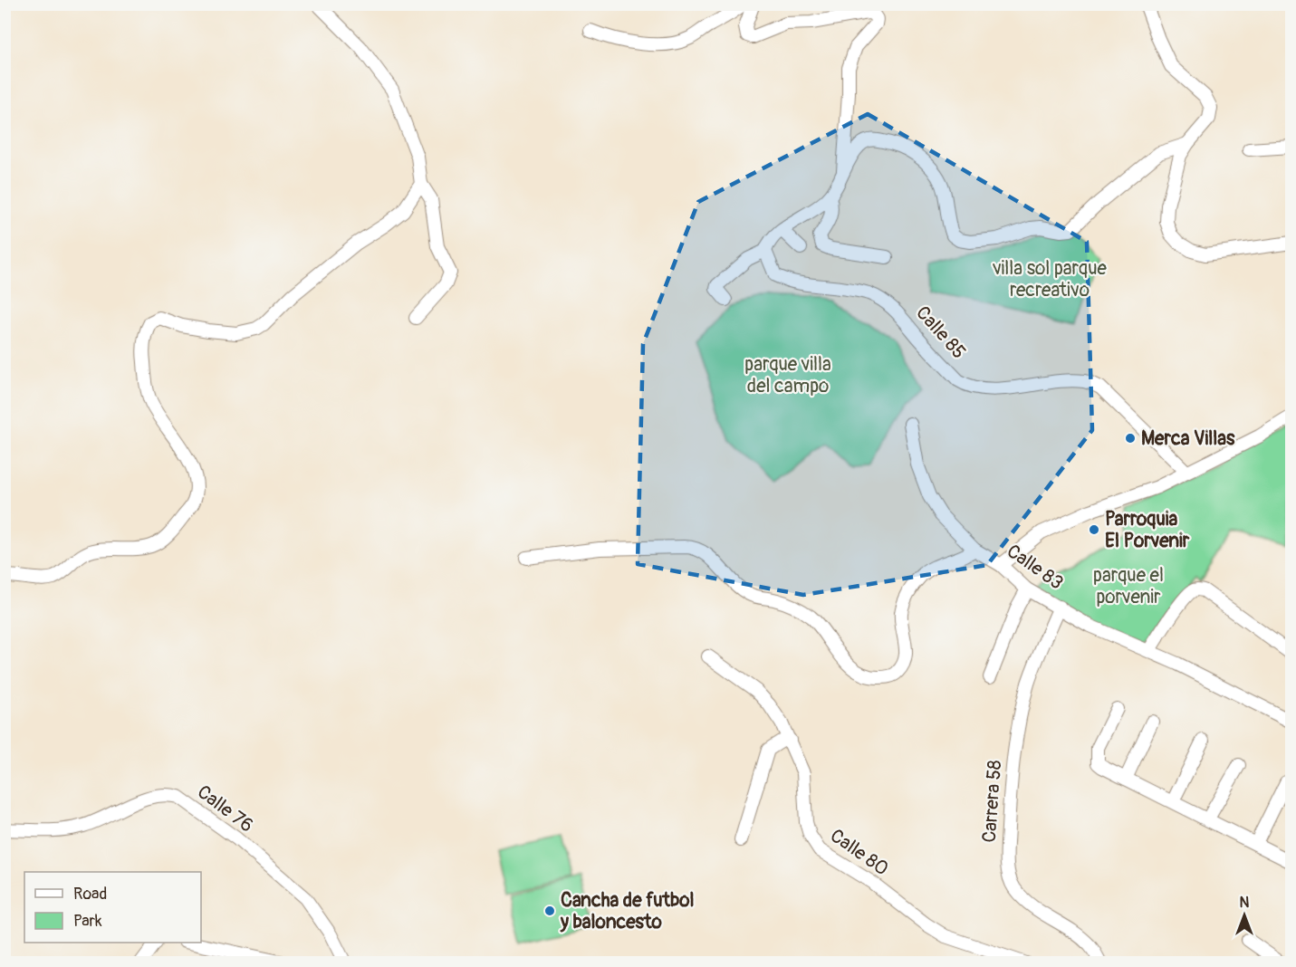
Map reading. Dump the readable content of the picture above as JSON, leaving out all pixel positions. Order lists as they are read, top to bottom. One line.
{"streets":{"street":["Calle 85","Calle 83","Carrera 58","Calle 76","Calle 80"]},"crossings":[["Calle 83","Carrera 58"]],"parks":["villa sol parque recreativo","parque villa del campo","parque el porvenir"],"places":["Merca Villas","Parroquia El Porvenir","Cancha de futbol y baloncesto"],"legend":["Road","Park"],"north":"top"}
